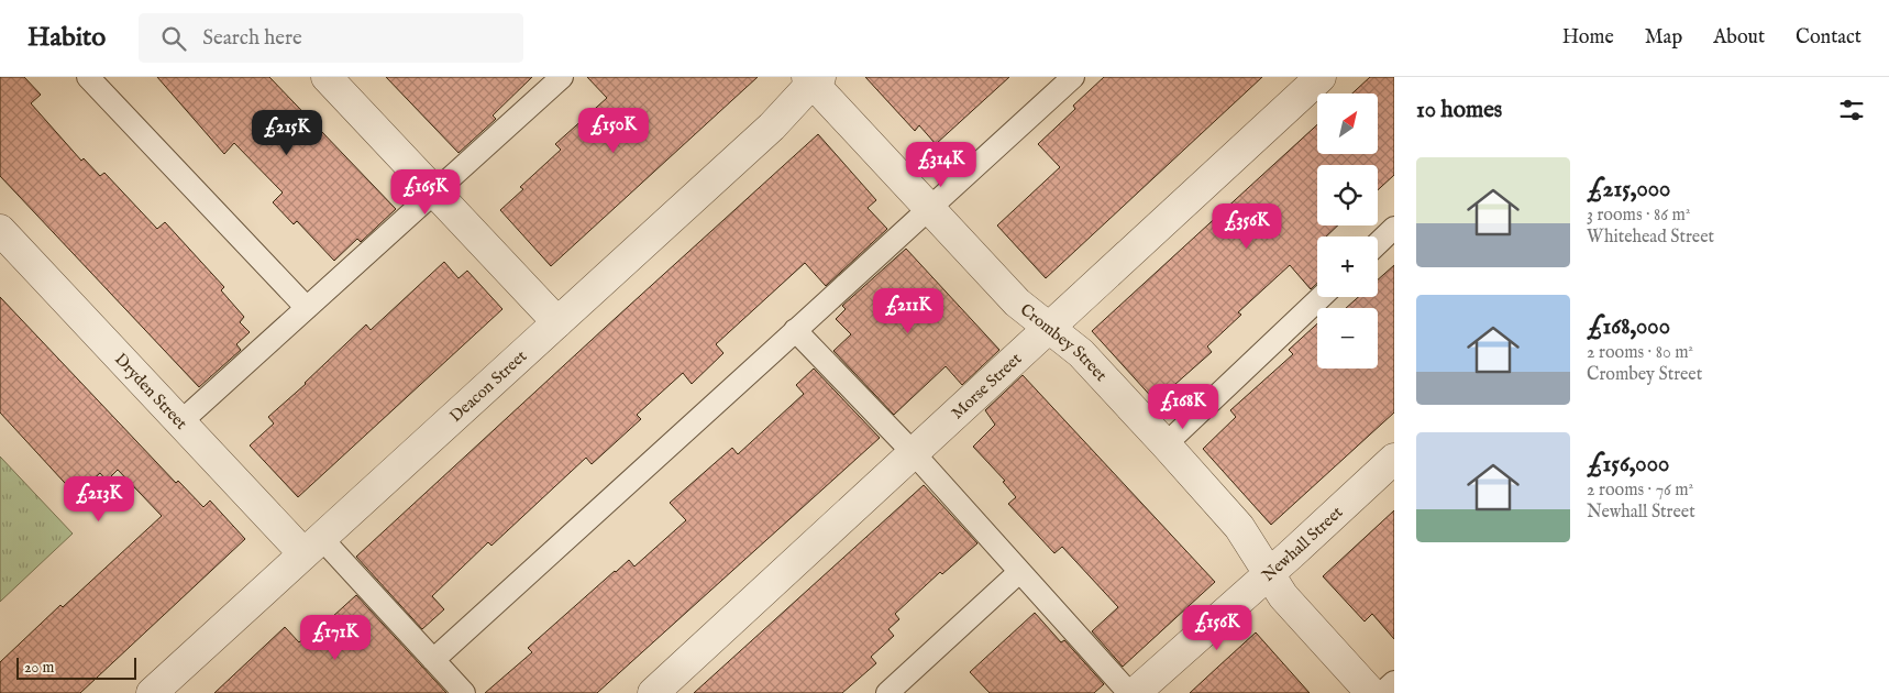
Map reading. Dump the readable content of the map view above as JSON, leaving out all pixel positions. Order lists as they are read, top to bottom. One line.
{"streets":{"street":["Crombey Street","Morse Street","Deacon Street","Dryden Street","Newhall Street"]},"crossings":[["Crombey Street","Morse Street"],["Crombey Street","Deacon Street"],["Crombey Street","Newhall Street"],["Deacon Street","Dryden Street"]],"scale_bar":"20 m","north":"top right","page":{"header":"Habito","search":"Search here","nav":["Home","Map","About","Contact"],"heading":"10 homes","map_buttons":["+","−"],"price":["£150K","£215K","£314K","£165K","£356K","£211K","£168K","£213K","£156K","£171K"],"list":[{"name":"£215,000","note":"3 rooms · 86 m² · Whitehead Street"},{"name":"£168,000","note":"2 rooms · 80 m² · Crombey Street"},{"name":"£156,000","note":"2 rooms · 76 m² · Newhall Street"}],"scale":"20 m"}}
